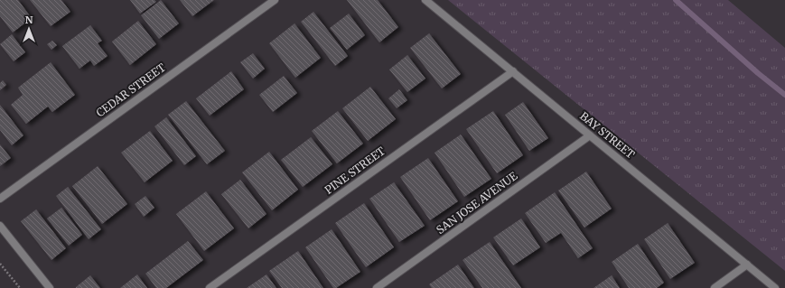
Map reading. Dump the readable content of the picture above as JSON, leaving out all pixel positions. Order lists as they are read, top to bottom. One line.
{"streets":{"street":["CEDAR STREET","BAY STREET","PINE STREET","SAN JOSE AVENUE"]},"crossings":[["BAY STREET","PINE STREET"],["BAY STREET","SAN JOSE AVENUE"]],"north":"top"}
